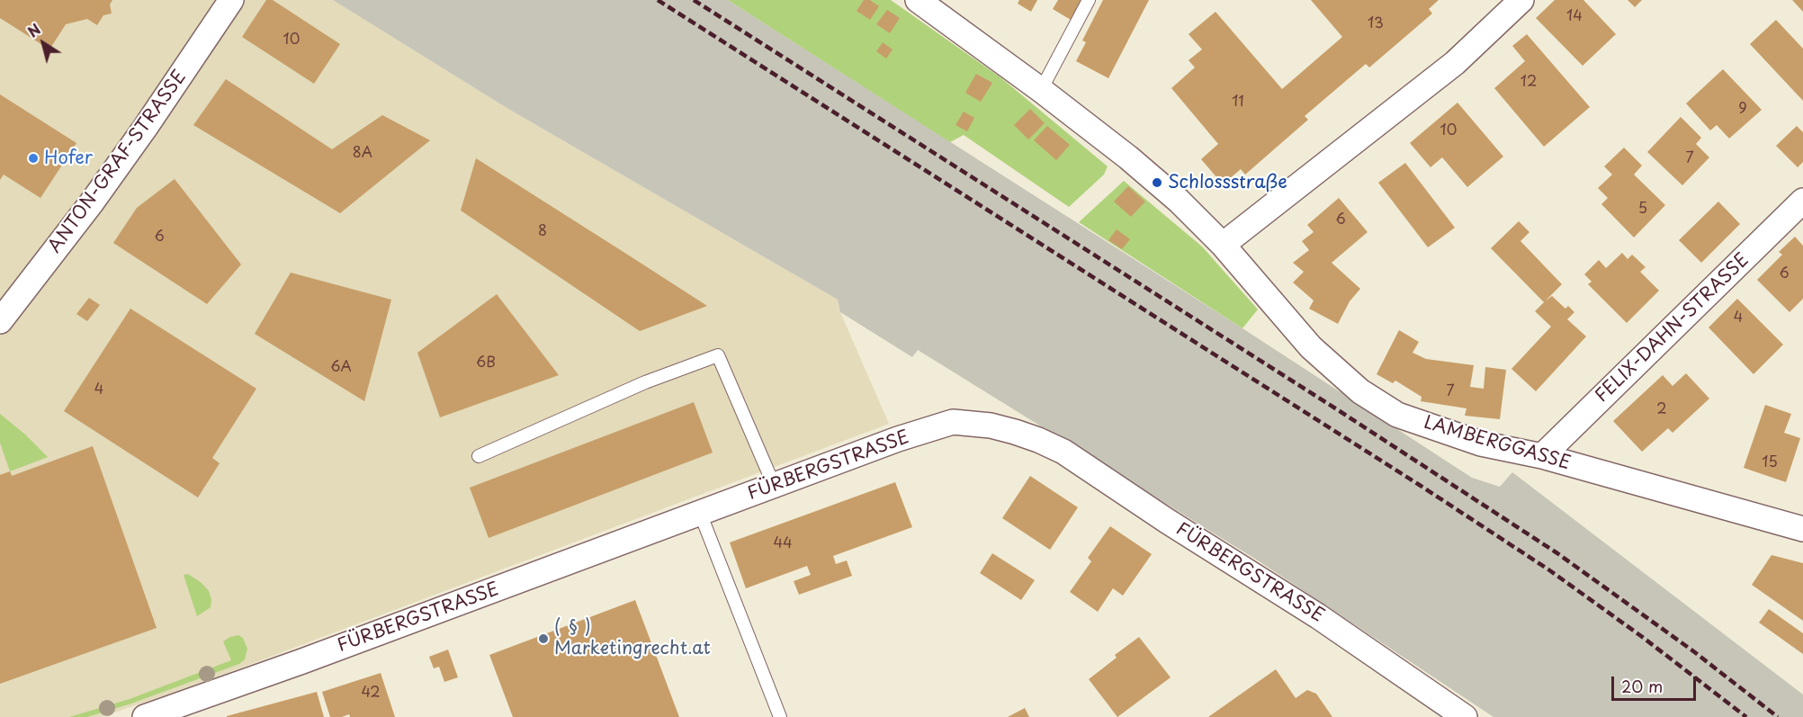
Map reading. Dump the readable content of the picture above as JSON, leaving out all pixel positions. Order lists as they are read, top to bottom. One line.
{"streets":{"street":["ANTON-GRAF-STRASSE","FELIX-DAHN-STRASSE","LAMBERGGASSE","FÜRBERGSTRASSE"]},"crossings":[["FELIX-DAHN-STRASSE","LAMBERGGASSE"]],"places":["Hofer","Schlossstraße","( § ) Marketingrecht.at"],"house_numbers":["14","13","10","12","11","9","10","8A","7","5","6","8","6","6","4","6B","6A","4","7","2","15","44","42"],"scale_bar":"20 m","north":"top left"}
